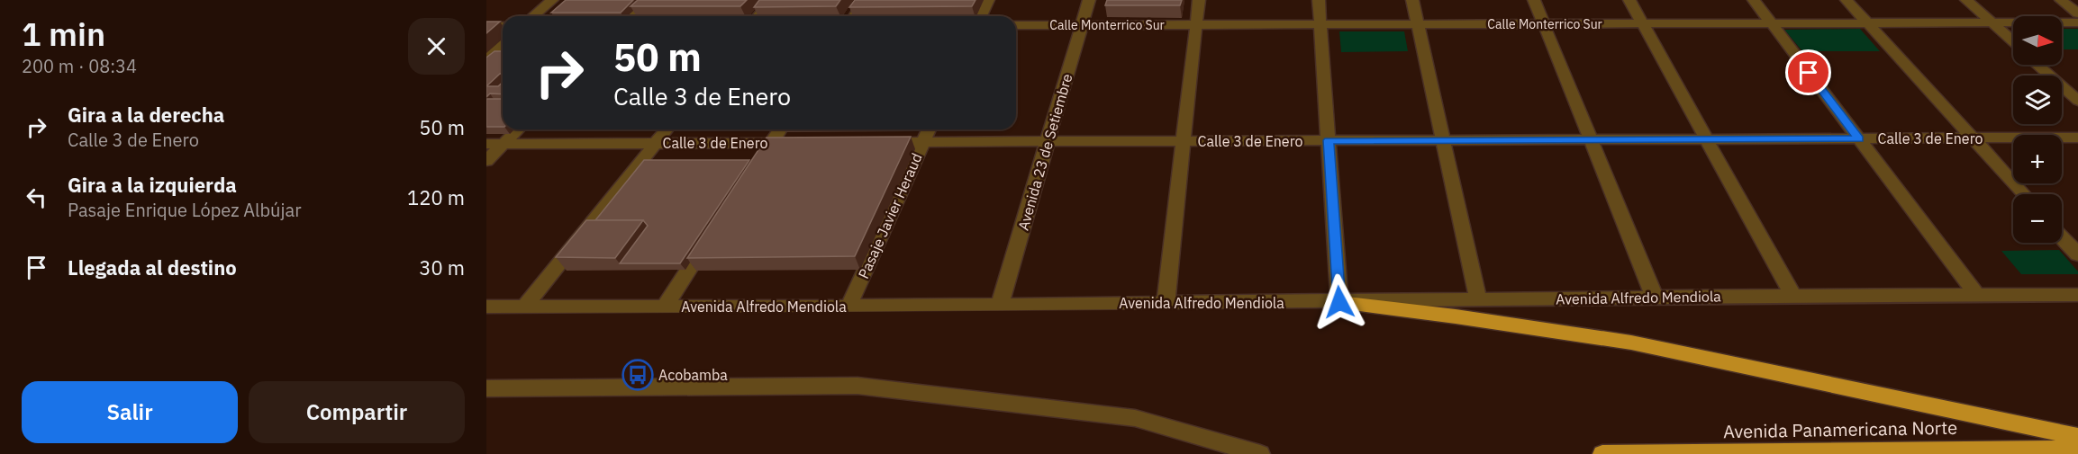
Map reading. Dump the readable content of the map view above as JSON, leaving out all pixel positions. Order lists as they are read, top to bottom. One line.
{"streets":{"highway":["Avenida Panamericana Norte"],"street":["Calle Monterrico Sur","Calle 3 de Enero","Avenida 23 de Setiembre","Pasaje Javier Heraud","Avenida Alfredo Mendiola"]},"crossings":[["Calle Monterrico Sur","Avenida 23 de Setiembre"],["Calle 3 de Enero","Avenida 23 de Setiembre"],["Calle 3 de Enero","Pasaje Javier Heraud"],["Avenida 23 de Setiembre","Avenida Alfredo Mendiola"],["Pasaje Javier Heraud","Avenida Alfredo Mendiola"]],"places":{"bus stop":["Acobamba"]},"north":"right","page":{"heading":["1 min","200 m · 08:34"],"map_buttons":["+","−"],"turn":["50 m","Calle 3 de Enero"],"list":[{"name":"Gira a la derecha","note":"Calle 3 de Enero","value":"50 m"},{"name":"Gira a la izquierda","note":"Pasaje Enrique López Albújar","value":"120 m"},{"name":"Llegada al destino","value":"30 m"}],"buttons":["Salir","Compartir"]}}
